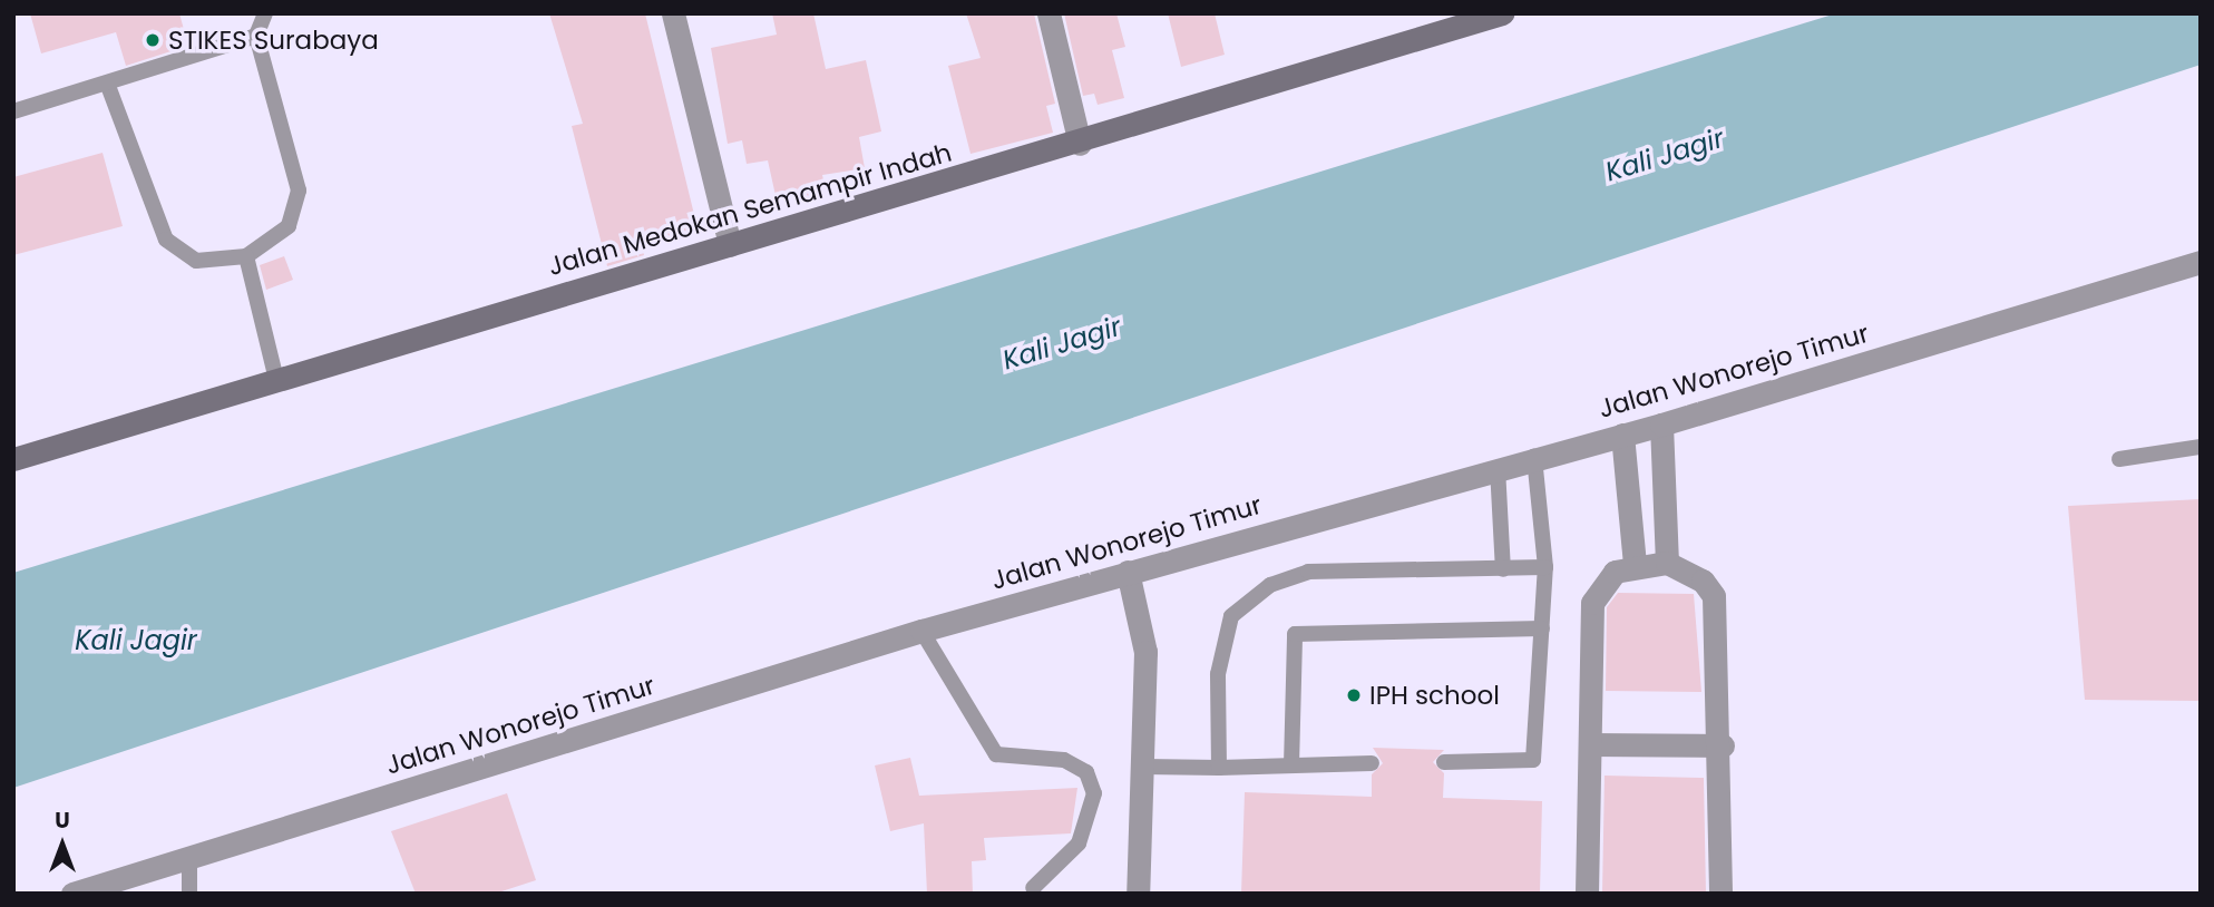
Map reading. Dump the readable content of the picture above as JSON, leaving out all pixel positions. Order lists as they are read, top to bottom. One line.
{"streets":{"street":["Jalan Medokan Semampir Indah","Jalan Wonorejo Timur"]},"water":["Kali Jagir"],"places":["STIKES Surabaya","IPH school"],"north":"top"}
